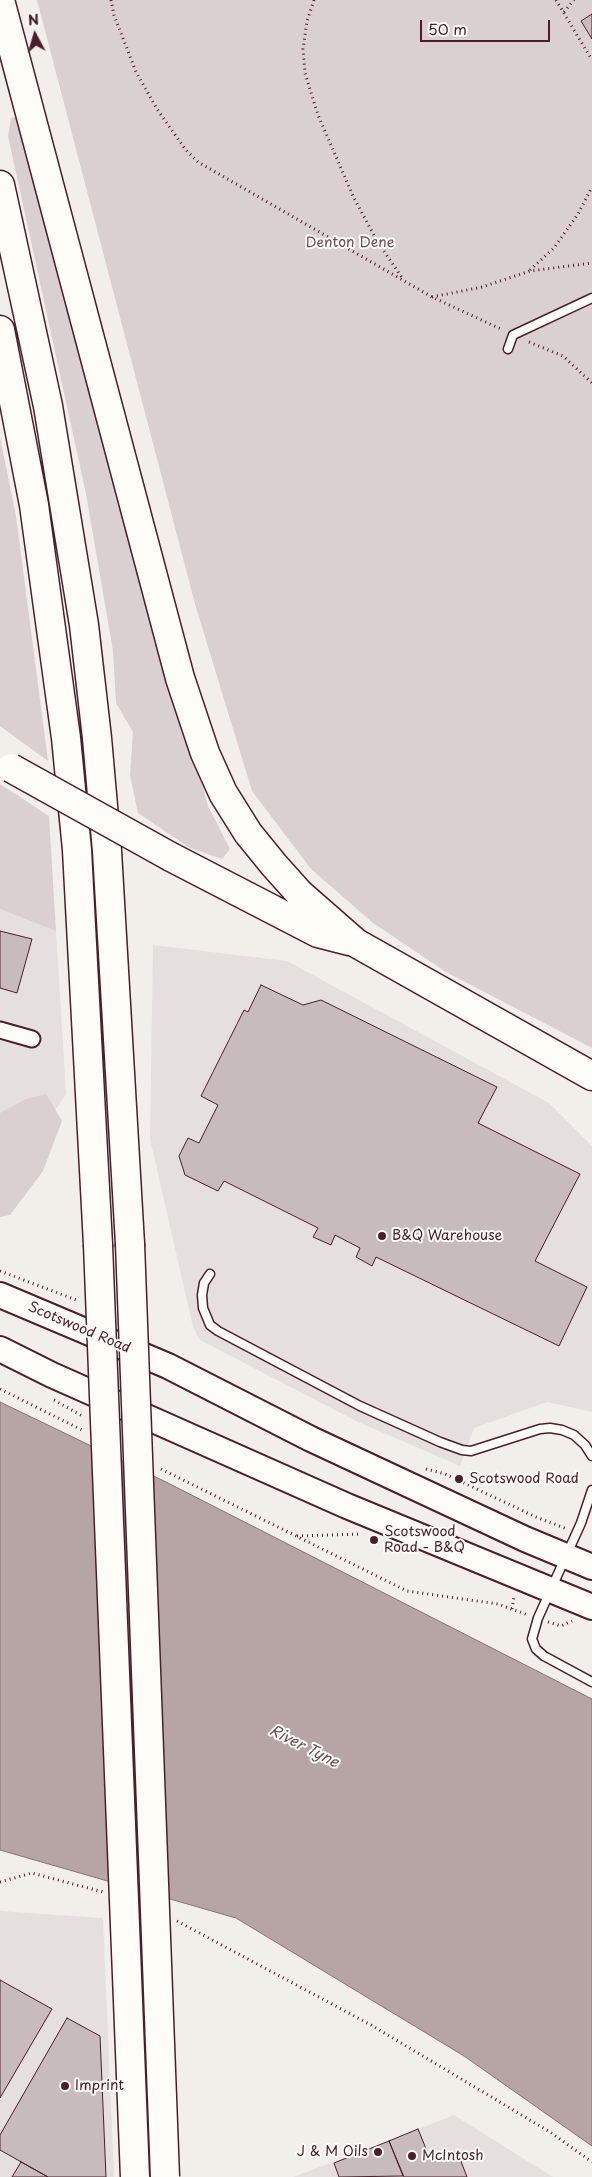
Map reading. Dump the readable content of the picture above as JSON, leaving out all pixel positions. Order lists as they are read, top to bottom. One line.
{"streets":{"main road":["Scotswood Road"]},"water":["River Tyne"],"parks":["Denton Dene"],"places":["B&Q Warehouse","Scotswood Road","Scotswood Road - B&Q","Imprint","J & M Oils","McIntosh"],"scale_bar":"50 m","north":"top"}
